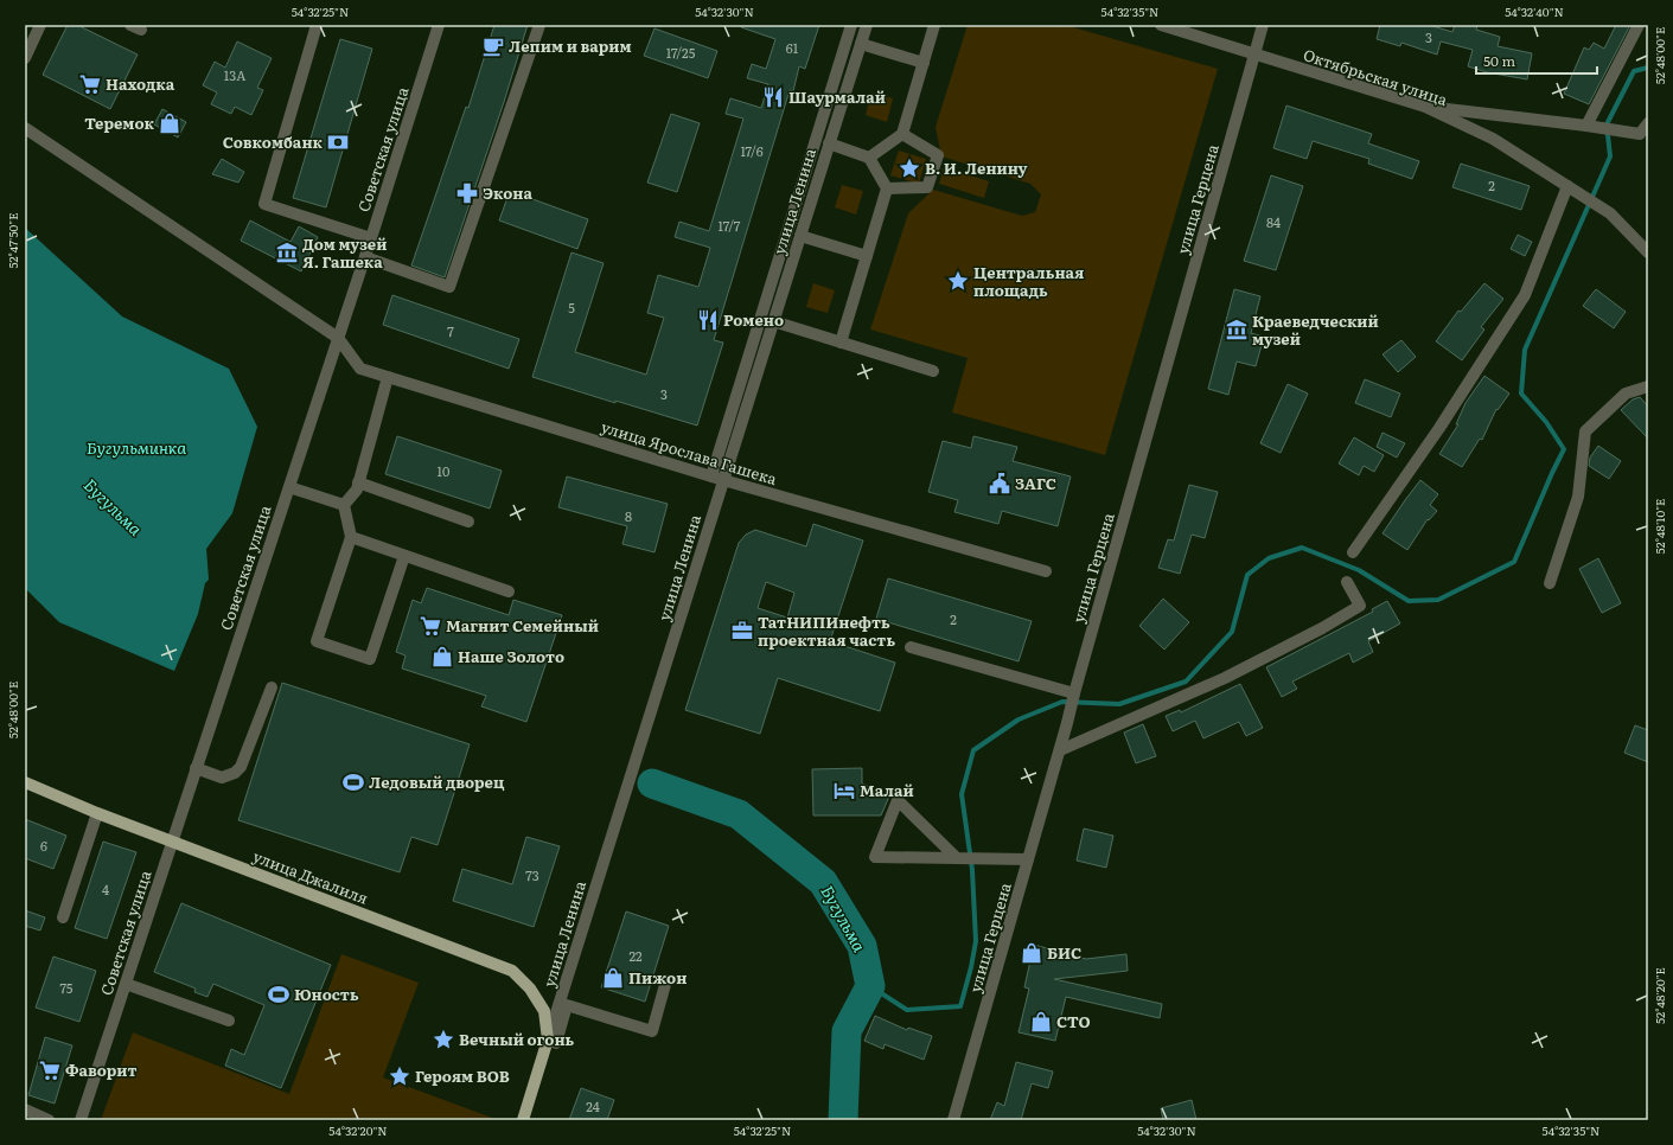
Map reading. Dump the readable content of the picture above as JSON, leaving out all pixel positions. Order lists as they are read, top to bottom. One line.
{"streets":{"main road":["улица Ленина","улица Джалиля"],"street":["Октябрьская улица","Советская улица","улица Герцена","улица Ярослава Гашека"]},"crossings":[["Октябрьская улица","улица Герцена"],["Советская улица","улица Ярослава Гашека"],["Советская улица","улица Джалиля"],["улица Ленина","улица Ярослава Гашека"],["улица Ленина","улица Джалиля"]],"water":["Бугульминка","Бугульма"],"places":{"cafe":["Лепим и варим"],"supermarket":["Находка","Магнит Семейный","Фаворит"],"restaurant":["Шаурмалай","Ромено"],"shop":["Теремок","Наше Золото","БИС","Пижон","СТО"],"bank":["Совкомбанк"],"place":["В. И. Ленину","Центральная площадь","Вечный огонь","Героям ВОВ"],"pharmacy":["Экона"],"museum":["Дом музей Я. Гашека","Краеведческий музей"],"public building":["ЗАГС"],"office":["ТатНИПИнефть проектная часть"],"sports":["Ледовый дворец","Юность"],"hotel":["Малай"]},"house_numbers":["3","61","17/25","13А","17/6","2","84","17/7","5","7","3","10","8","2","6","73","4","22","75","24"],"scale_bar":"50 m","coordinates":["54°32'25\"N","54°32'30\"N","54°32'35\"N","54°32'40\"N","52°48'00\"E","52°47'50\"E","52°48'10\"E","52°48'20\"E","54°32'20\"N"]}
